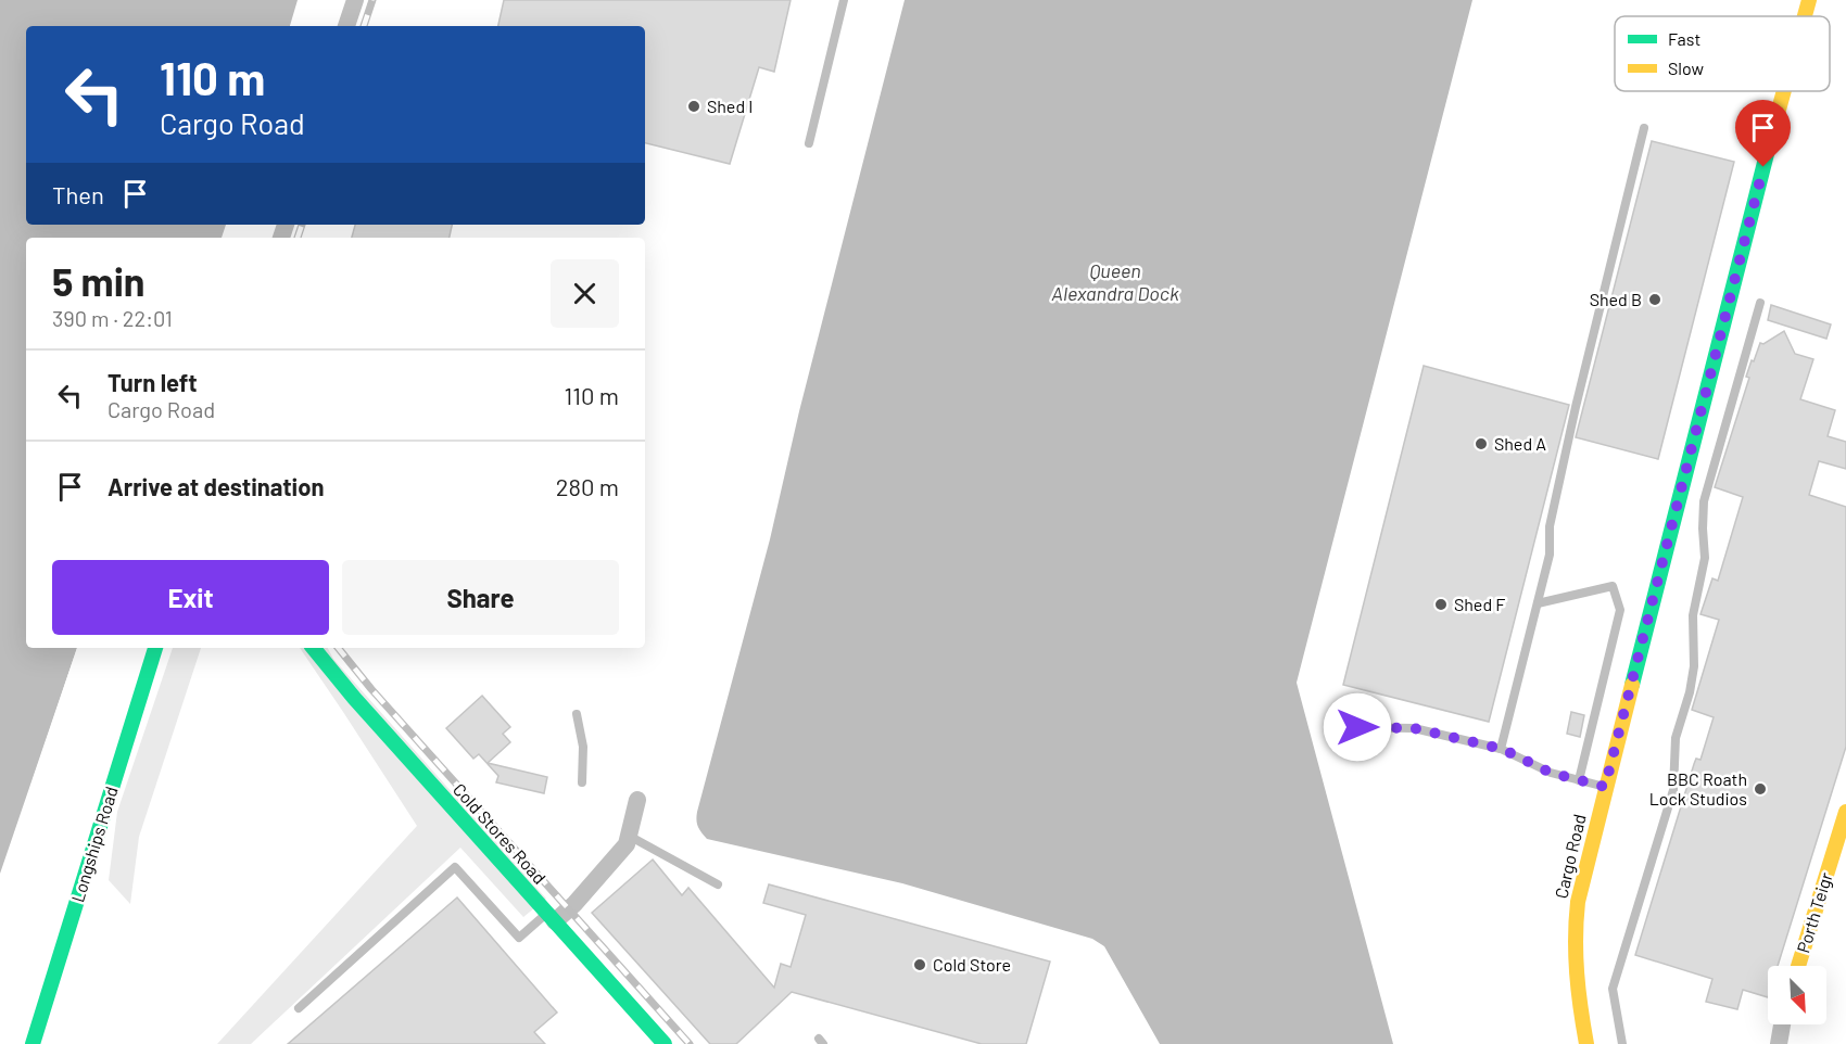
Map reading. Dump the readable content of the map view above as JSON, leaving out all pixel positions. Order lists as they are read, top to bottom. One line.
{"streets":{"street":["Cold Stores Road","Longships Road","Cargo Road","Porth Teigr"]},"water":["Queen Alexandra Dock"],"places":["Shed I","Shed B","Shed A","Shed F","BBC Roath Lock Studios","Cold Store"],"legend":["Fast","Slow"],"north":"bottom right","page":{"turn":["110 m","Cargo Road"],"then":"Then","heading":["5 min","390 m · 22:01"],"list":[{"name":"Turn left","note":"Cargo Road","value":"110 m"},{"name":"Arrive at destination","value":"280 m"}],"buttons":["Exit","Share"]}}
